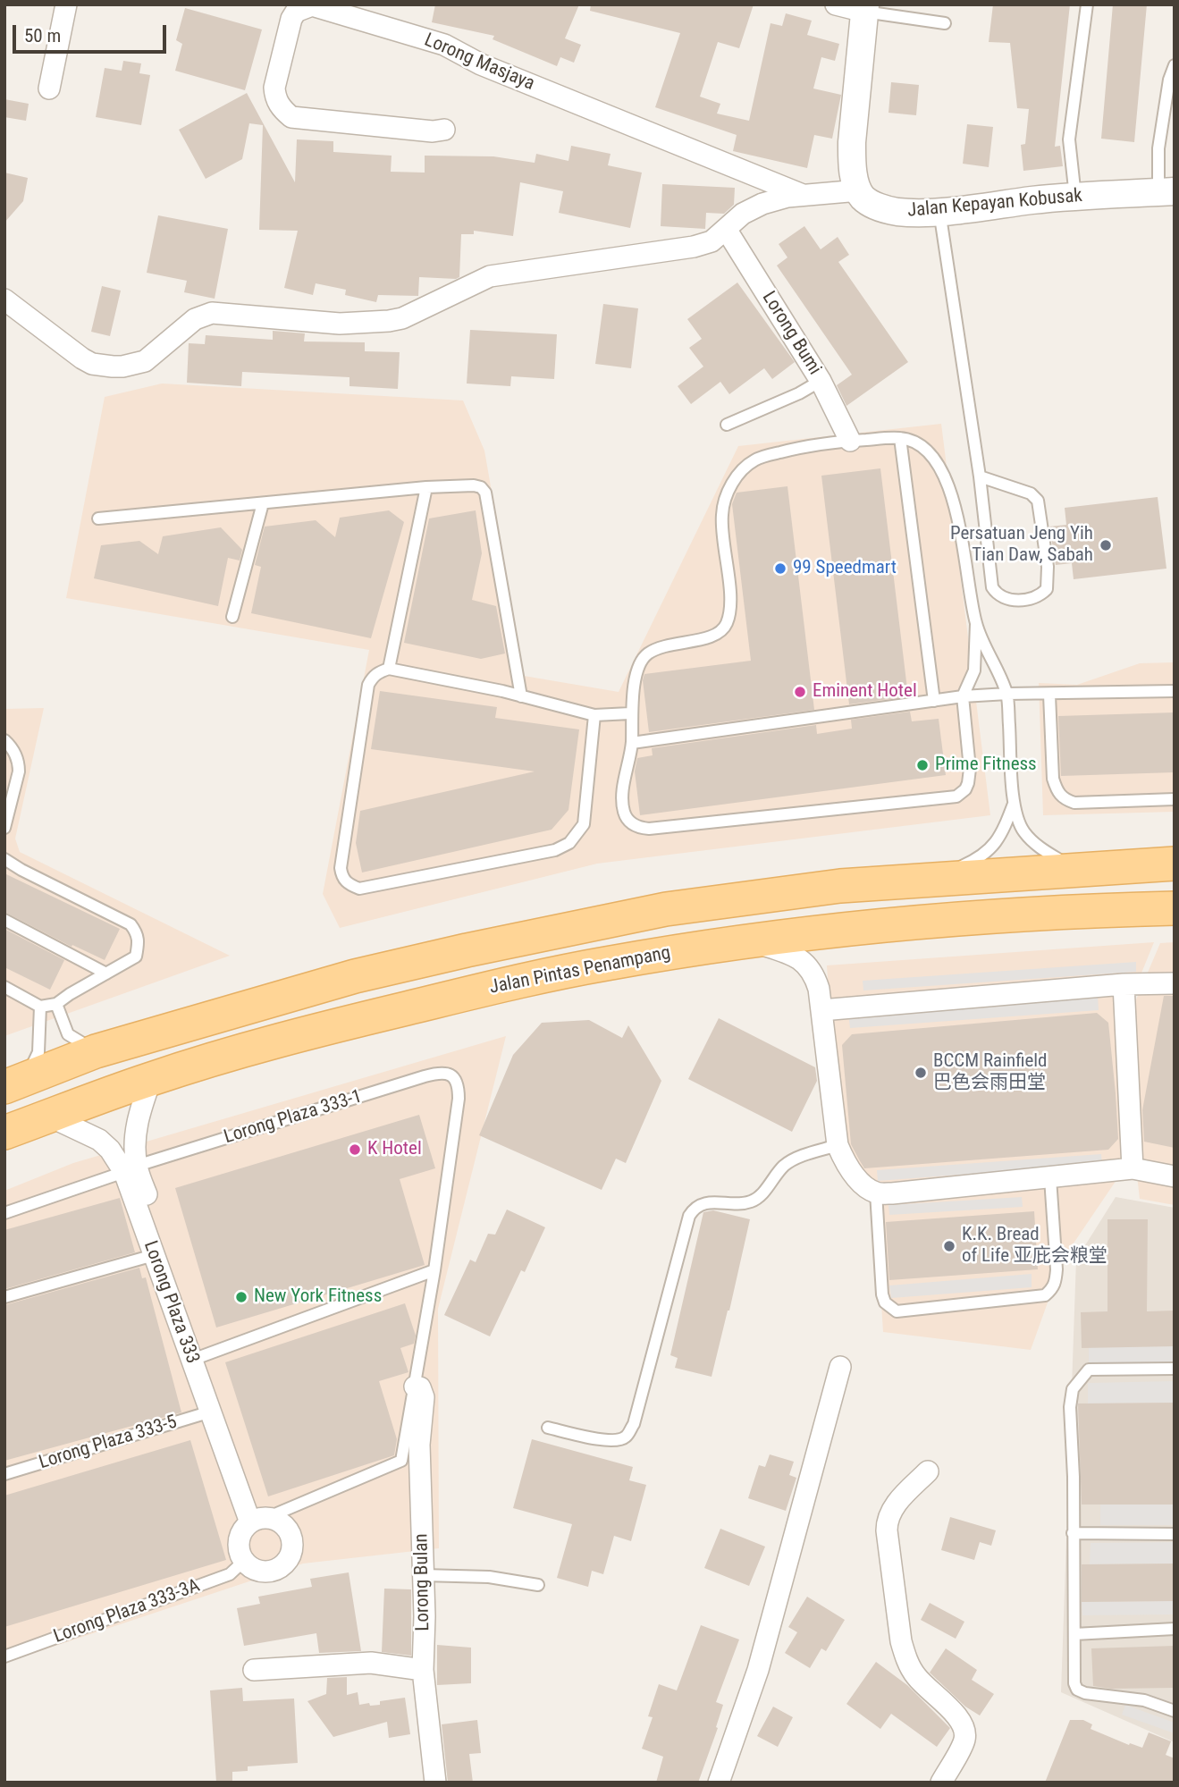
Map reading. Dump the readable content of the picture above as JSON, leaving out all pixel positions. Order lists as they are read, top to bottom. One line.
{"streets":{"main road":["Jalan Pintas Penampang"],"street":["Lorong Masjaya","Jalan Kepayan Kobusak","Lorong Bumi","Lorong Plaza 333","Lorong Bulan"],"lane":["Lorong Plaza 333-1","Lorong Plaza 333-5","Lorong Plaza 333-3A"]},"crossings":[["Lorong Masjaya","Jalan Kepayan Kobusak"],["Lorong Masjaya","Lorong Bumi"],["Jalan Pintas Penampang","Lorong Plaza 333"],["Lorong Plaza 333-1","Lorong Plaza 333"],["Lorong Plaza 333","Lorong Plaza 333-5"],["Lorong Plaza 333","Lorong Plaza 333-3A"]],"places":["Persatuan Jeng Yih Tian Daw, Sabah","99 Speedmart","Eminent Hotel","Prime Fitness","BCCM Rainfield 巴色会雨田堂","K Hotel","K.K. Bread of Life 亚庇会粮堂","New York Fitness"],"scale_bar":"50 m"}
